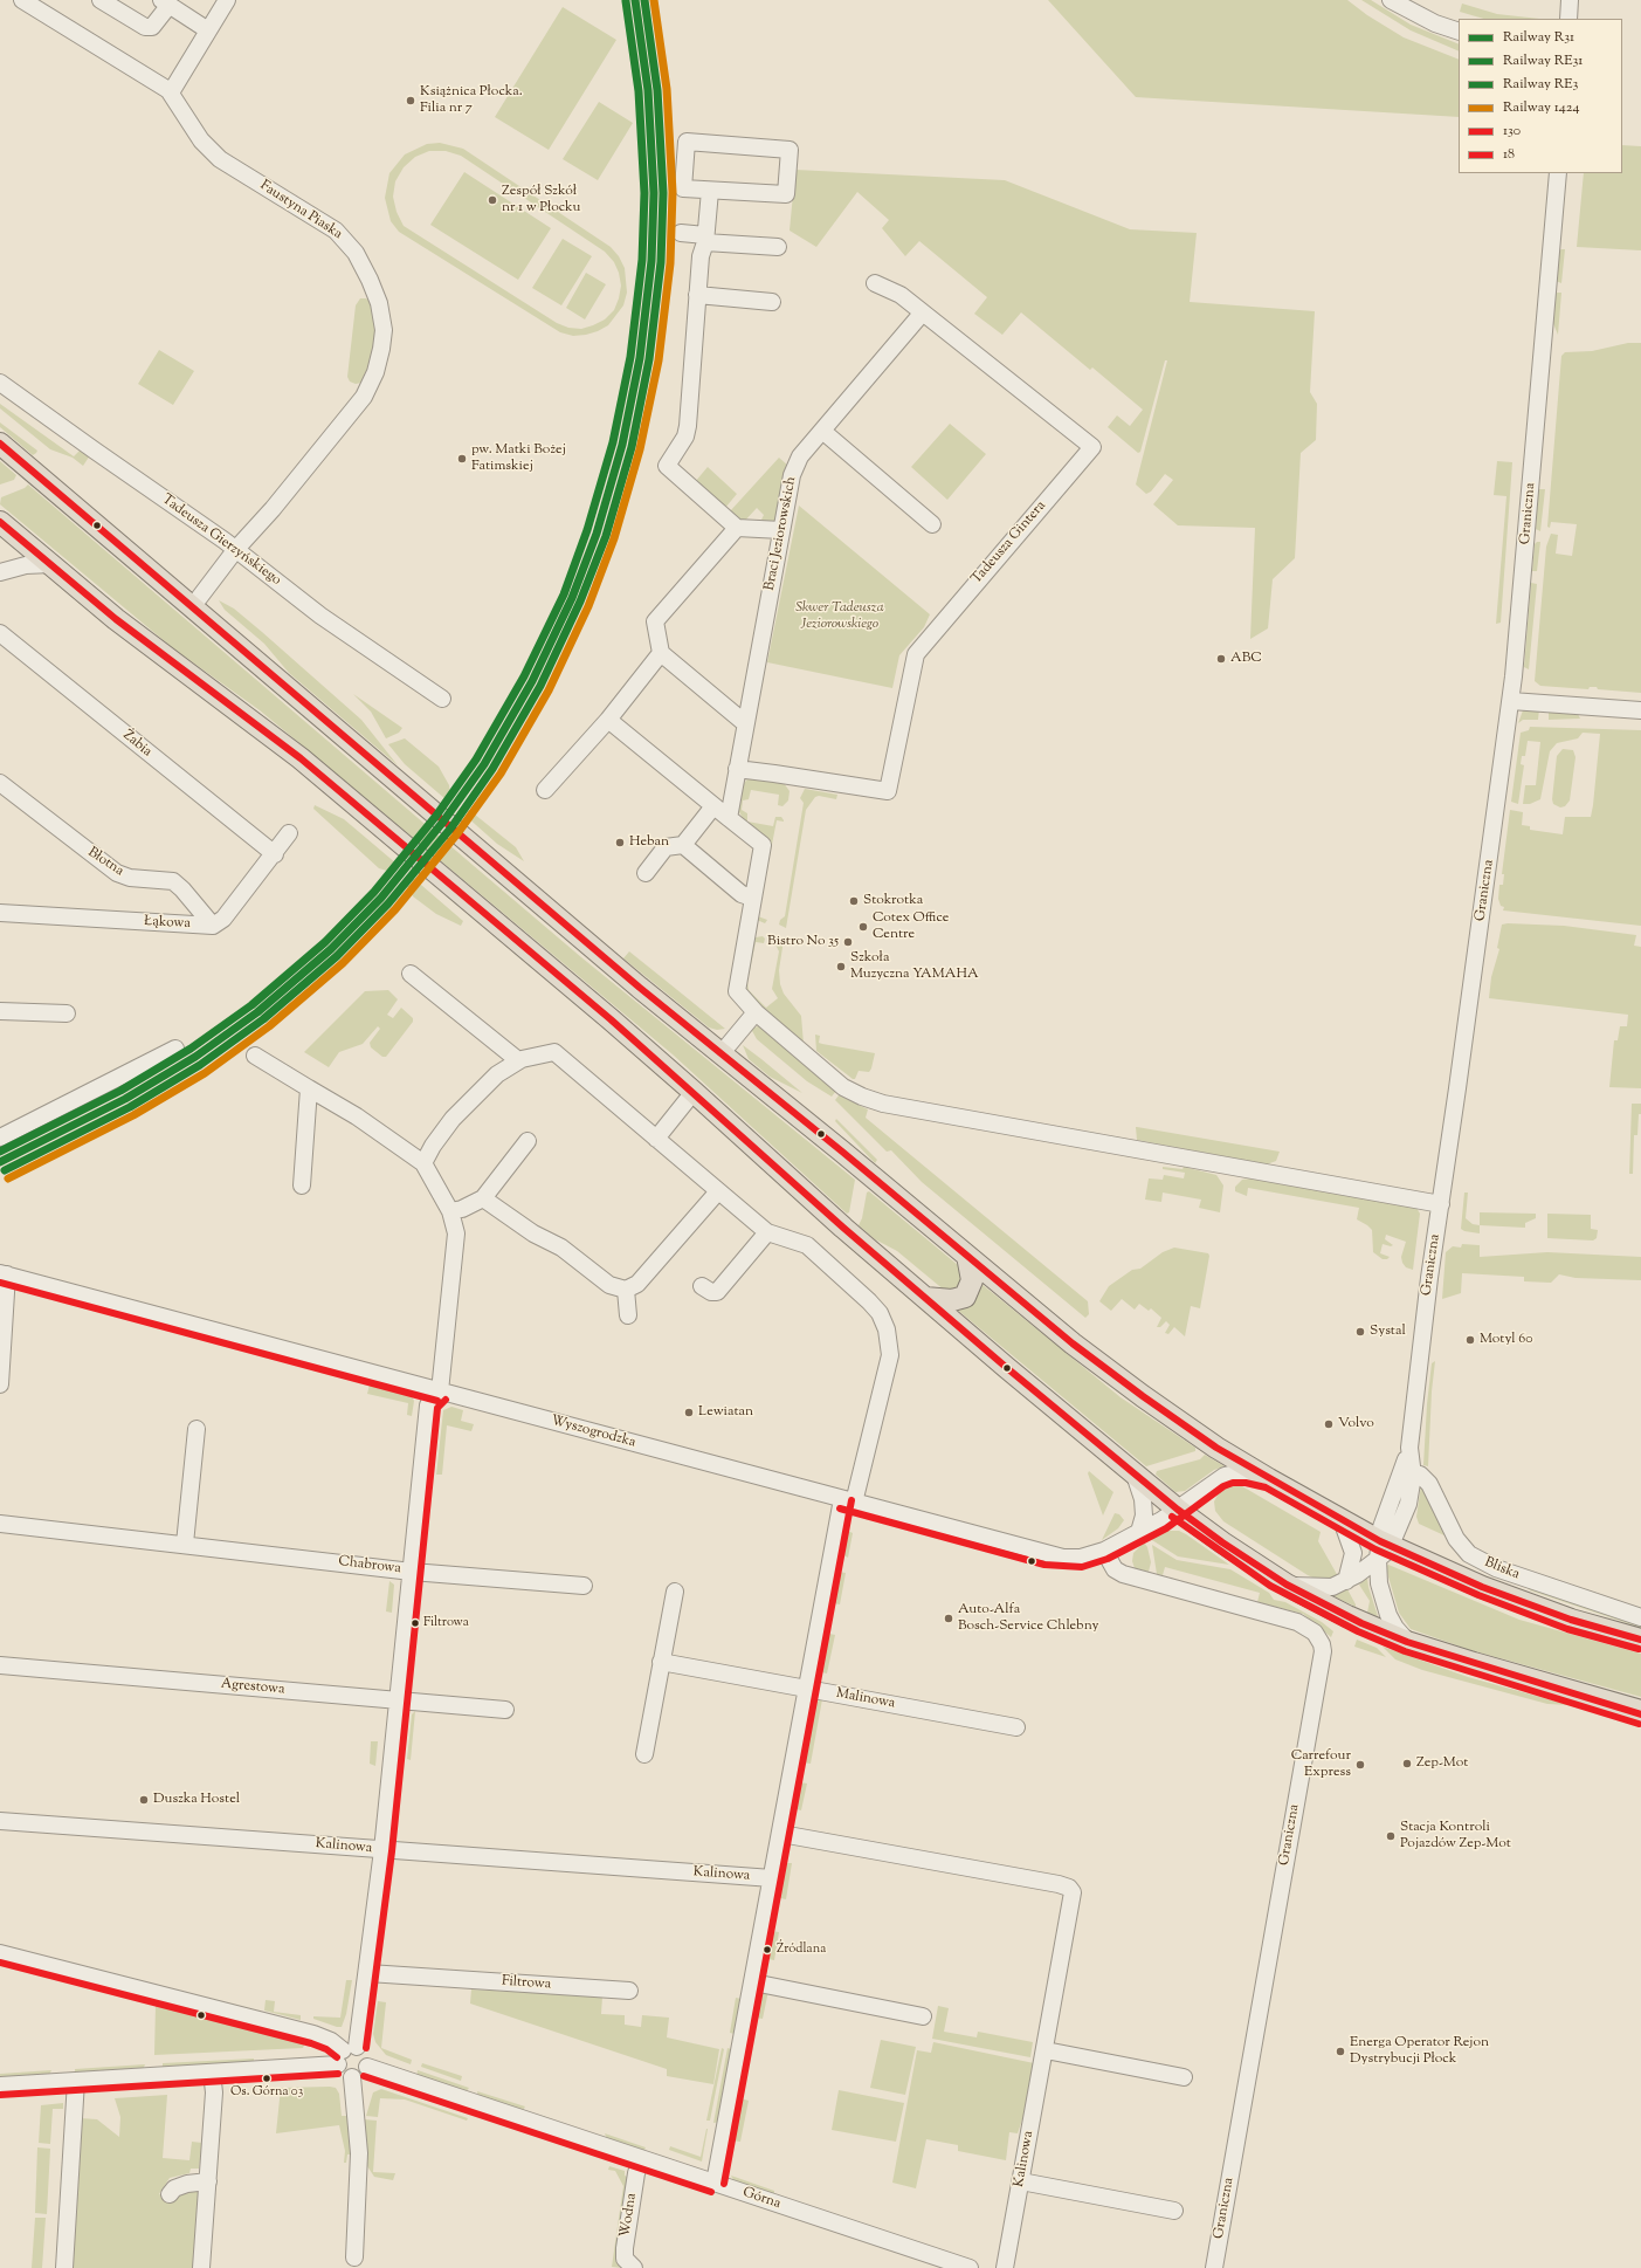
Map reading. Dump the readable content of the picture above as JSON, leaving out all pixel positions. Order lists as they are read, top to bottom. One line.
{"streets":{"main road":["Wyszogrodzka"],"street":["Faustyna Piaska","Graniczna","Braci Jeziorowskich","Tadeusza Gierzyńskiego","Tadeusza Gintera","Żabia","Błotna","Łąkowa","Chabrowa","Bliska","Agrestowa","Malinowa","Kalinowa","Filtrowa","Górna","Wodna"]},"crossings":[["Faustyna Piaska","Tadeusza Gierzyńskiego"],["Graniczna","Wyszogrodzka"],["Graniczna","Bliska"],["Braci Jeziorowskich","Tadeusza Gintera"],["Błotna","Łąkowa"],["Górna","Wodna"]],"parks":["Skwer Tadeusza Jeziorowskiego"],"places":["Książnica Płocka. Filia nr 7","Zespół Szkół nr 1 w Płocku","pw. Matki Bożej Fatimskiej","ABC","Heban","Stokrotka","Cotex Office Centre","Bistro No 35","Szkoła Muzyczna YAMAHA","Systal","Motyl 60","Lewiatan","Volvo","Auto-Alfa Bosch-Service Chlebny","Filtrowa","Zep-Mot","Carrefour Express","Duszka Hostel","Stacja Kontroli Pojazdów Zep-Mot","Źródlana","Energa Operator Rejon Dystrybucji Płock","Os. Górna 03"],"lines":["rail line R31","rail line RE31","rail line 1424","rail line RE3","transit line 130","transit line 18"],"legend":["Railway R31","Railway RE31","Railway RE3","Railway 1424","130","18"]}
